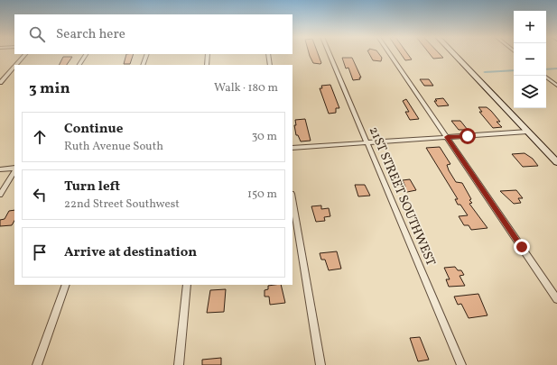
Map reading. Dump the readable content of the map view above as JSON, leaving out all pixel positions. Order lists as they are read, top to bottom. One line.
{"streets":{"street":["21ST STREET SOUTHWEST"]},"page":{"map_buttons":["+","−"],"search":"Search here","heading":["3 min","Walk · 180 m"],"list":[["Continue","Ruth Avenue South","30 m"],["Turn left","22nd Street Southwest","150 m"],"Arrive at destination"]}}
